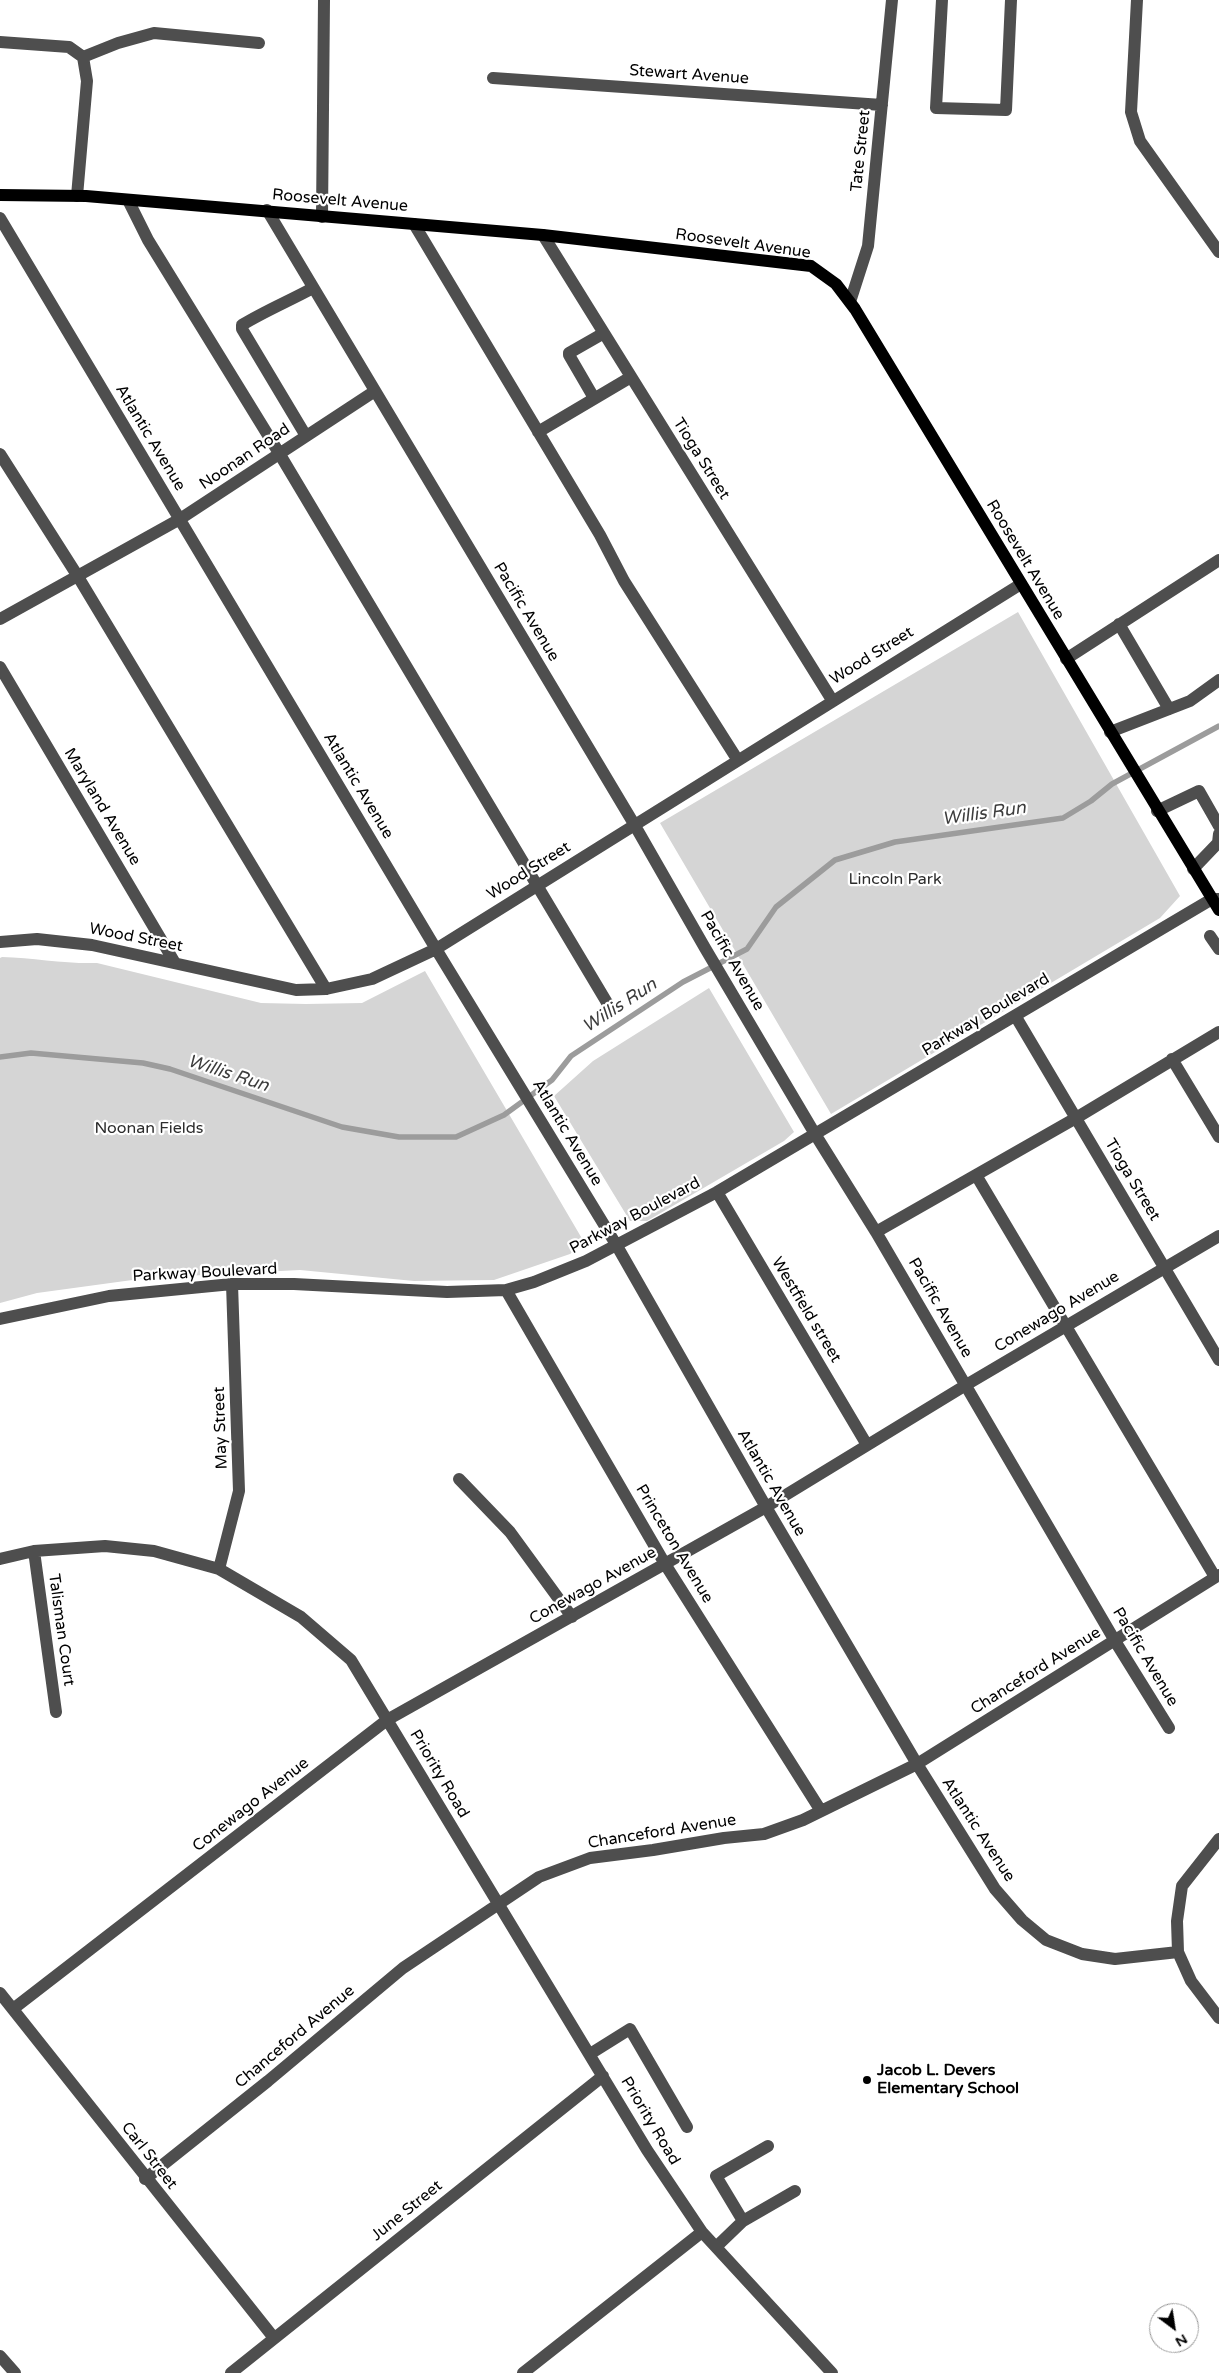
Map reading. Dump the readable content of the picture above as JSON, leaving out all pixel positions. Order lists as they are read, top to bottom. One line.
{"streets":{"main road":["Roosevelt Avenue"],"street":["Stewart Avenue","Tate Street","Atlantic Avenue","Noonan Road","Tioga Street","Pacific Avenue","Wood Street","Maryland Avenue","Parkway Boulevard","Westfield street","Conewago Avenue","May Street","Princeton Avenue","Talisman Court","Chanceford Avenue","Priority Road","Carl Street","June Street"]},"crossings":[["Stewart Avenue","Tate Street"],["Tate Street","Roosevelt Avenue"],["Roosevelt Avenue","Tioga Street"],["Roosevelt Avenue","Pacific Avenue"],["Roosevelt Avenue","Wood Street"],["Roosevelt Avenue","Parkway Boulevard"],["Atlantic Avenue","Noonan Road"],["Atlantic Avenue","Wood Street"],["Atlantic Avenue","Parkway Boulevard"],["Atlantic Avenue","Conewago Avenue"],["Atlantic Avenue","Chanceford Avenue"],["Noonan Road","Pacific Avenue"],["Tioga Street","Wood Street"],["Tioga Street","Parkway Boulevard"],["Tioga Street","Conewago Avenue"],["Pacific Avenue","Wood Street"],["Pacific Avenue","Parkway Boulevard"],["Pacific Avenue","Conewago Avenue"],["Pacific Avenue","Chanceford Avenue"],["Wood Street","Maryland Avenue"],["Parkway Boulevard","Westfield street"],["Parkway Boulevard","May Street"],["Parkway Boulevard","Princeton Avenue"],["Westfield street","Conewago Avenue"],["Conewago Avenue","Princeton Avenue"],["Conewago Avenue","Priority Road"],["Conewago Avenue","Carl Street"],["May Street","Priority Road"],["Princeton Avenue","Chanceford Avenue"],["Talisman Court","Priority Road"],["Chanceford Avenue","Priority Road"],["Chanceford Avenue","Carl Street"],["Priority Road","June Street"],["Carl Street","June Street"]],"water":["Willis Run"],"parks":["Lincoln Park","Noonan Fields"],"places":["Jacob L. Devers Elementary School"],"north":"bottom right"}
